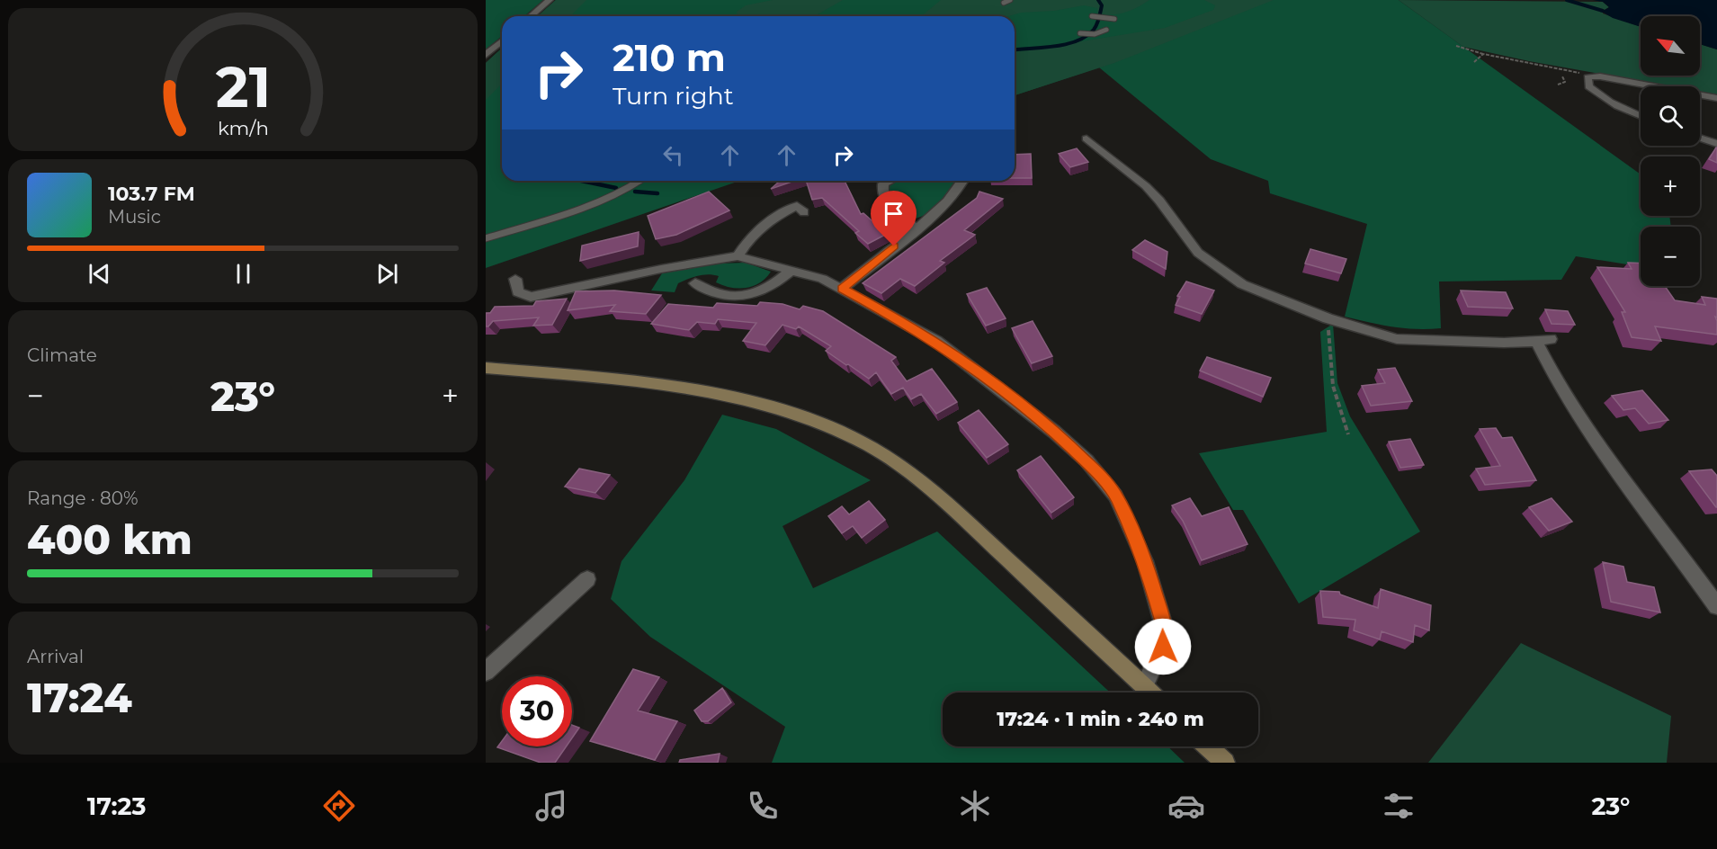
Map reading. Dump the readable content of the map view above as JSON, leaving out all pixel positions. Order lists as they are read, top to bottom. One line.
{"north":"top left","page":{"map_buttons":["+","−"],"turn":["210 m","Turn right"],"song":["103.7 FM","Music"],"tile":["Climate",["Range · 80%","400 km"],["Arrival","17:24"]],"heat":["−","23°","+"],"limit":"30","trip":"17:24 · 1 min · 240 m","tabs":["17:23","23°"],"gauge":["21","km/h"]}}
